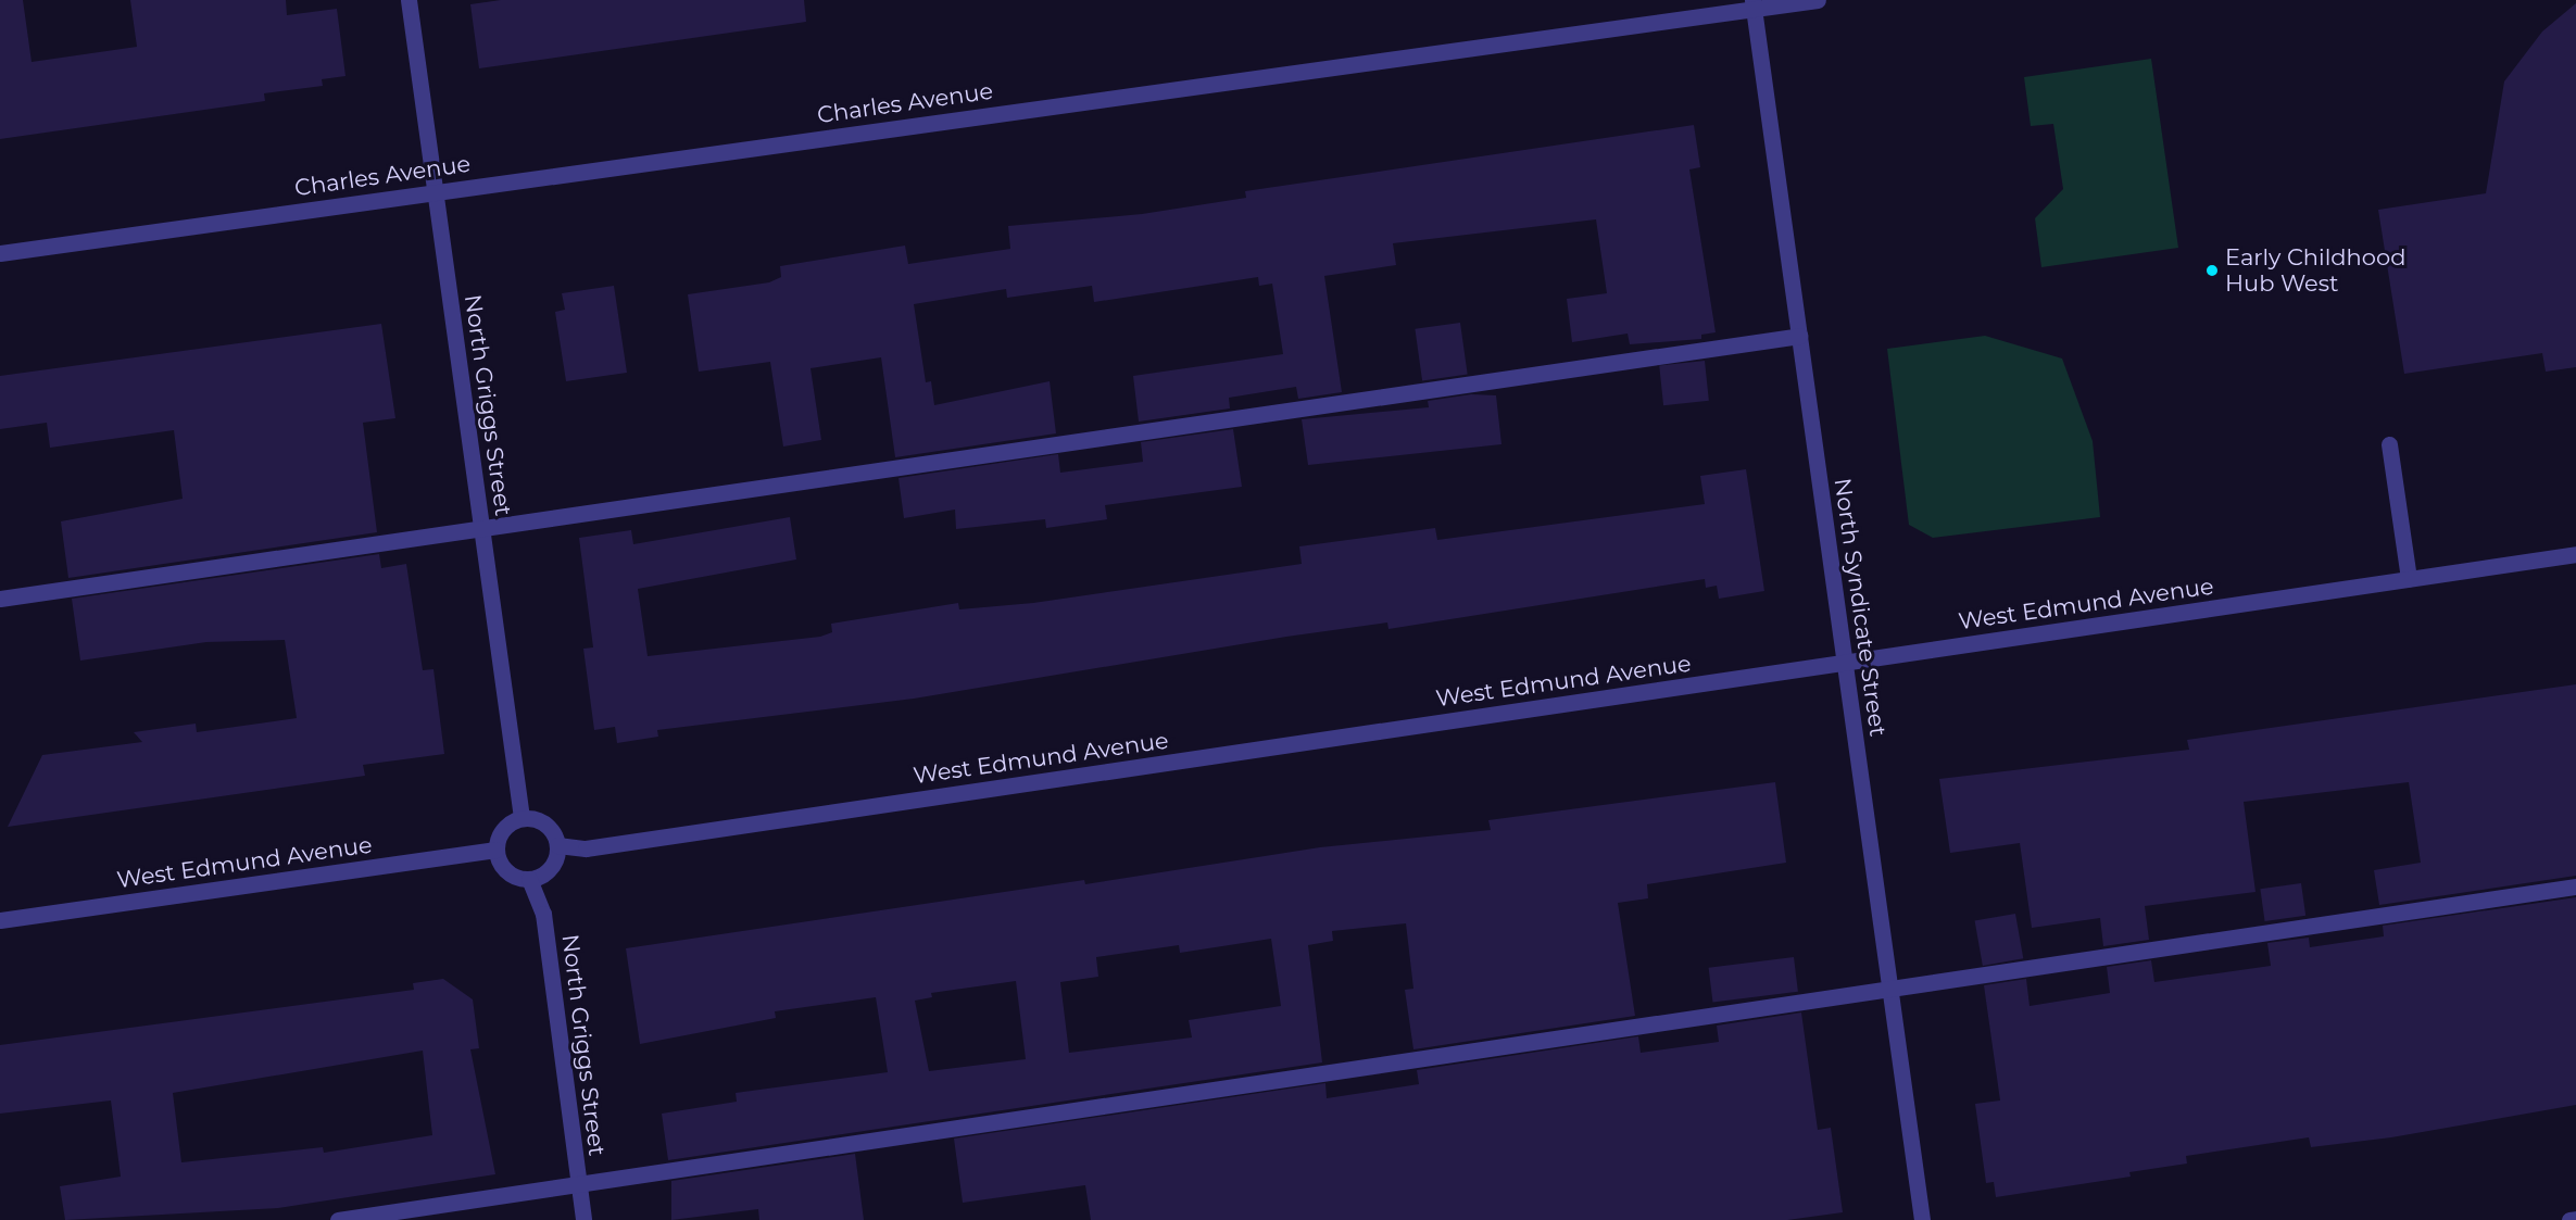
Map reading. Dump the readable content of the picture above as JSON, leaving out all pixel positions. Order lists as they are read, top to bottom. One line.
{"streets":{"street":["Charles Avenue","North Griggs Street","West Edmund Avenue","North Syndicate Street"]},"crossings":[["Charles Avenue","North Griggs Street"],["Charles Avenue","North Syndicate Street"],["North Griggs Street","West Edmund Avenue"],["West Edmund Avenue","North Syndicate Street"]],"places":["Early Childhood Hub West"]}
